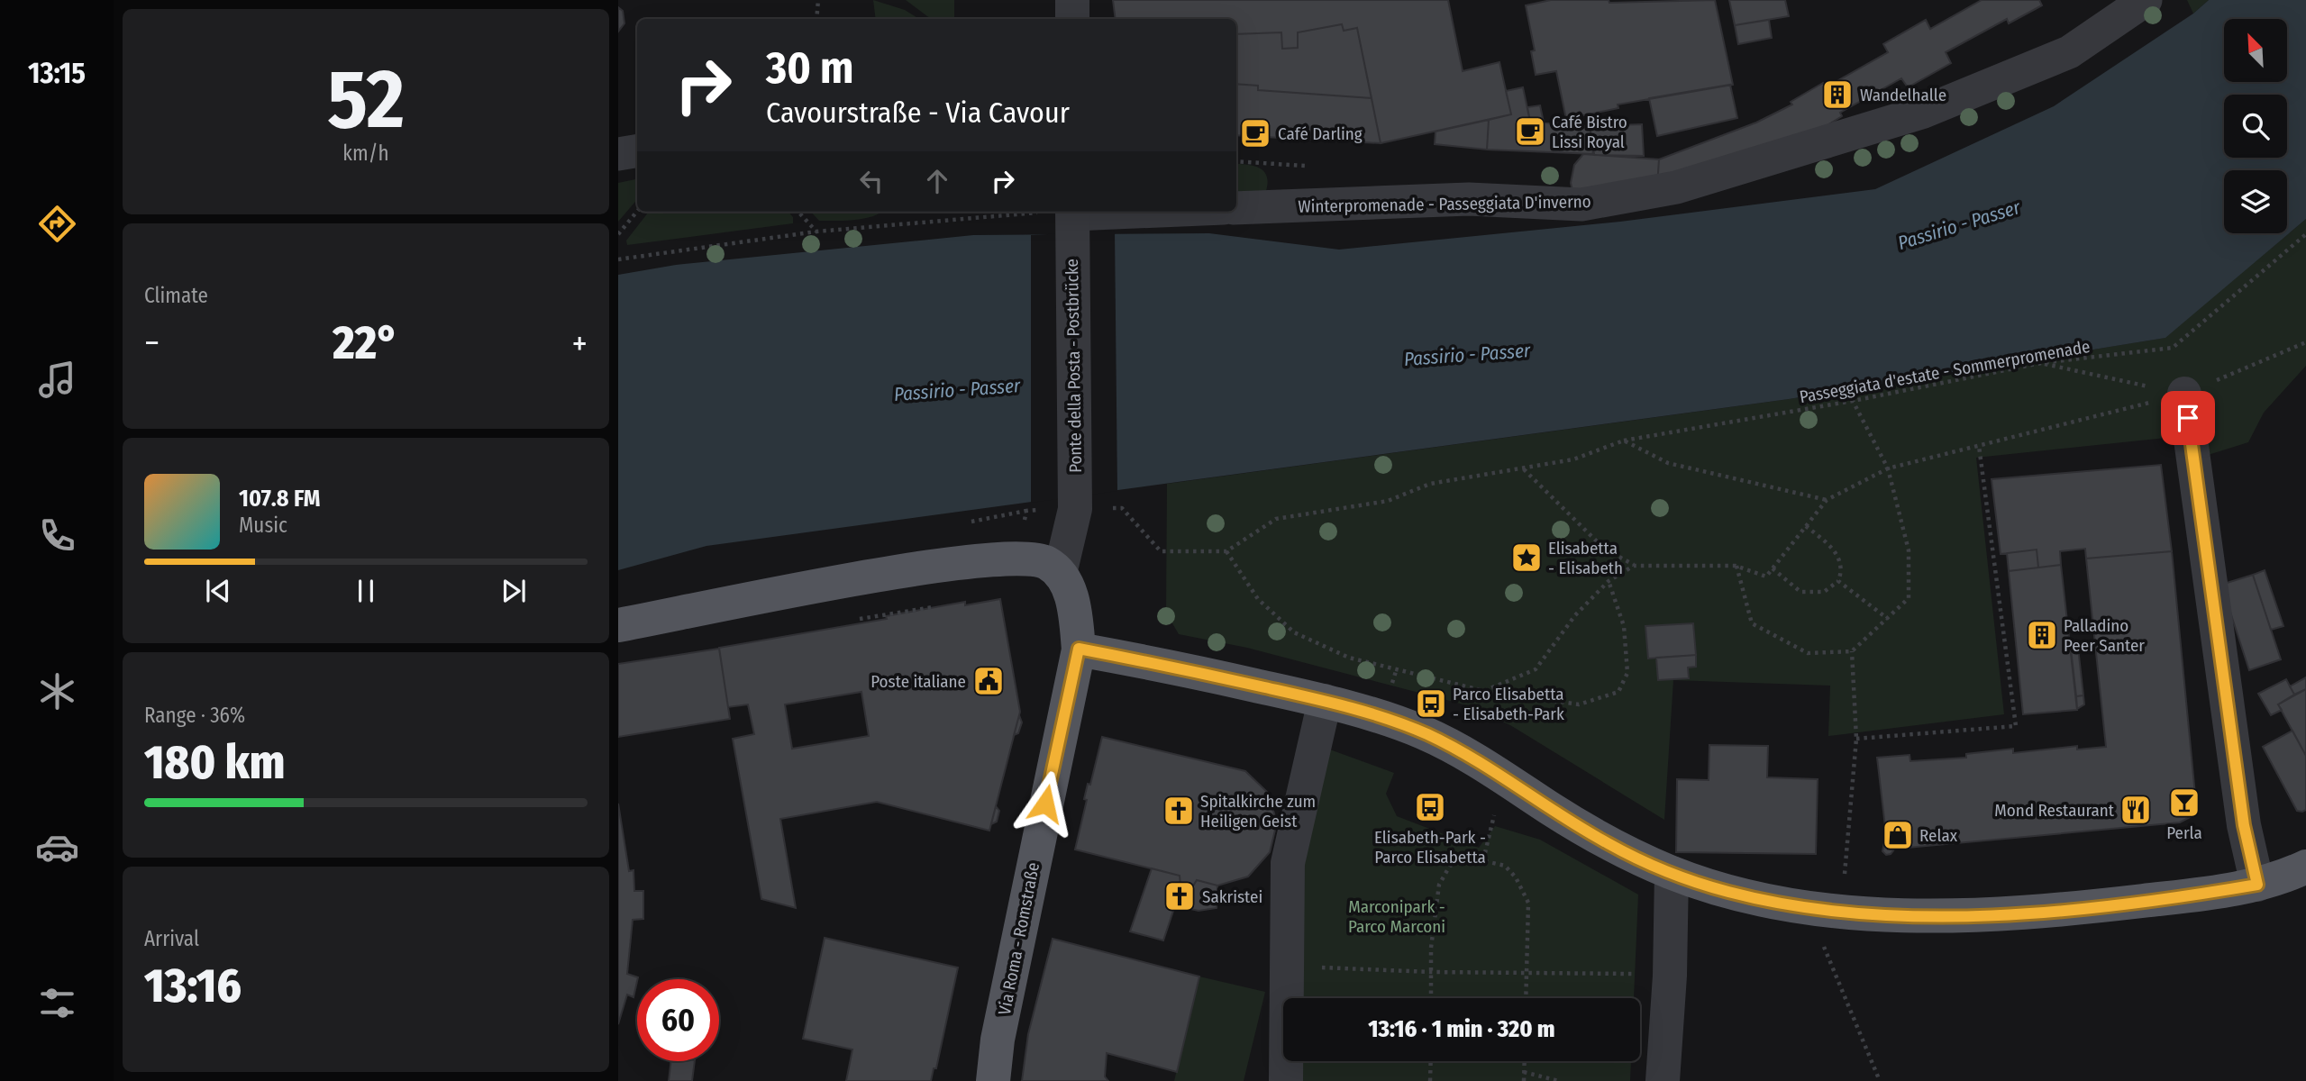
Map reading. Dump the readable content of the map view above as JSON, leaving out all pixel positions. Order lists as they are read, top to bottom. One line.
{"streets":{"main road":["Via Roma - Romstraße"],"street":["Winterpromenade - Passeggiata D'inverno","Ponte della Posta - Postbrücke"],"path":["Passeggiata d'estate - Sommerpromenade"]},"crossings":[["Ponte della Posta - Postbrücke","Via Roma - Romstraße"]],"water":["Passirio - Passer"],"parks":["Marconipark - Parco Marconi"],"places":{"building":["Wandelhalle","Palladino Peer Santer"],"cafe":["Café Bistro Lissi Royal","Café Darling"],"place":["Elisabetta - Elisabeth"],"public building":["Poste italiane"],"bus stop":["Parco Elisabetta - Elisabeth-Park","Elisabeth-Park - Parco Elisabetta"],"bar":["Perla"],"restaurant":["Mond Restaurant"],"church":["Spitalkirche zum Heiligen Geist","Sakristei"],"shop":["Relax"]},"north":"top left","page":{"tabs":"13:15","tile":[["52","km/h"],"Climate",["Range · 36%","180 km"],["Arrival","13:16"]],"turn":["30 m","Cavourstraße - Via Cavour"],"heat":["−","22°","+"],"song":["107.8 FM","Music"],"limit":"60","trip":"13:16 · 1 min · 320 m"}}
